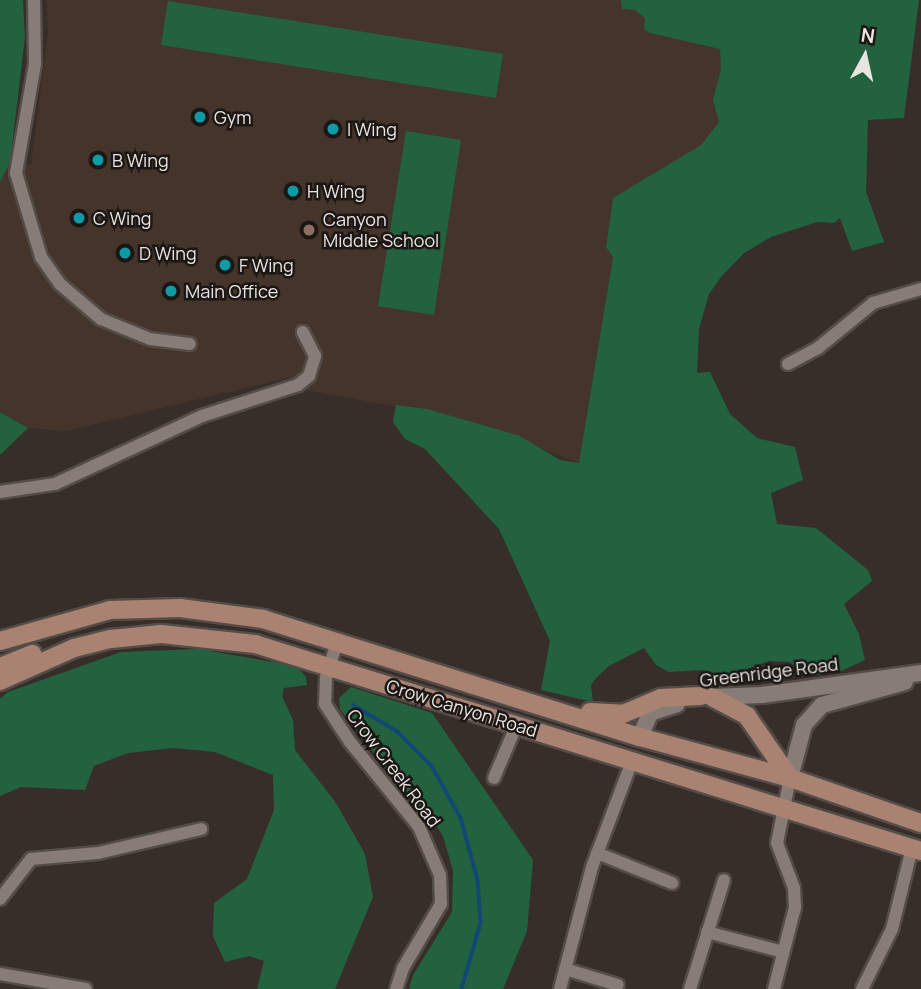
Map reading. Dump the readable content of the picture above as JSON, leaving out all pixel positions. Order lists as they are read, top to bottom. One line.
{"streets":{"main road":["Crow Canyon Road"],"street":["Greenridge Road","Crow Creek Road"]},"crossings":[["Greenridge Road","Crow Canyon Road"],["Crow Canyon Road","Crow Creek Road"]],"places":["Gym","I Wing","B Wing","H Wing","C Wing","Canyon Middle School","D Wing","F Wing","Main Office"],"north":"top"}
